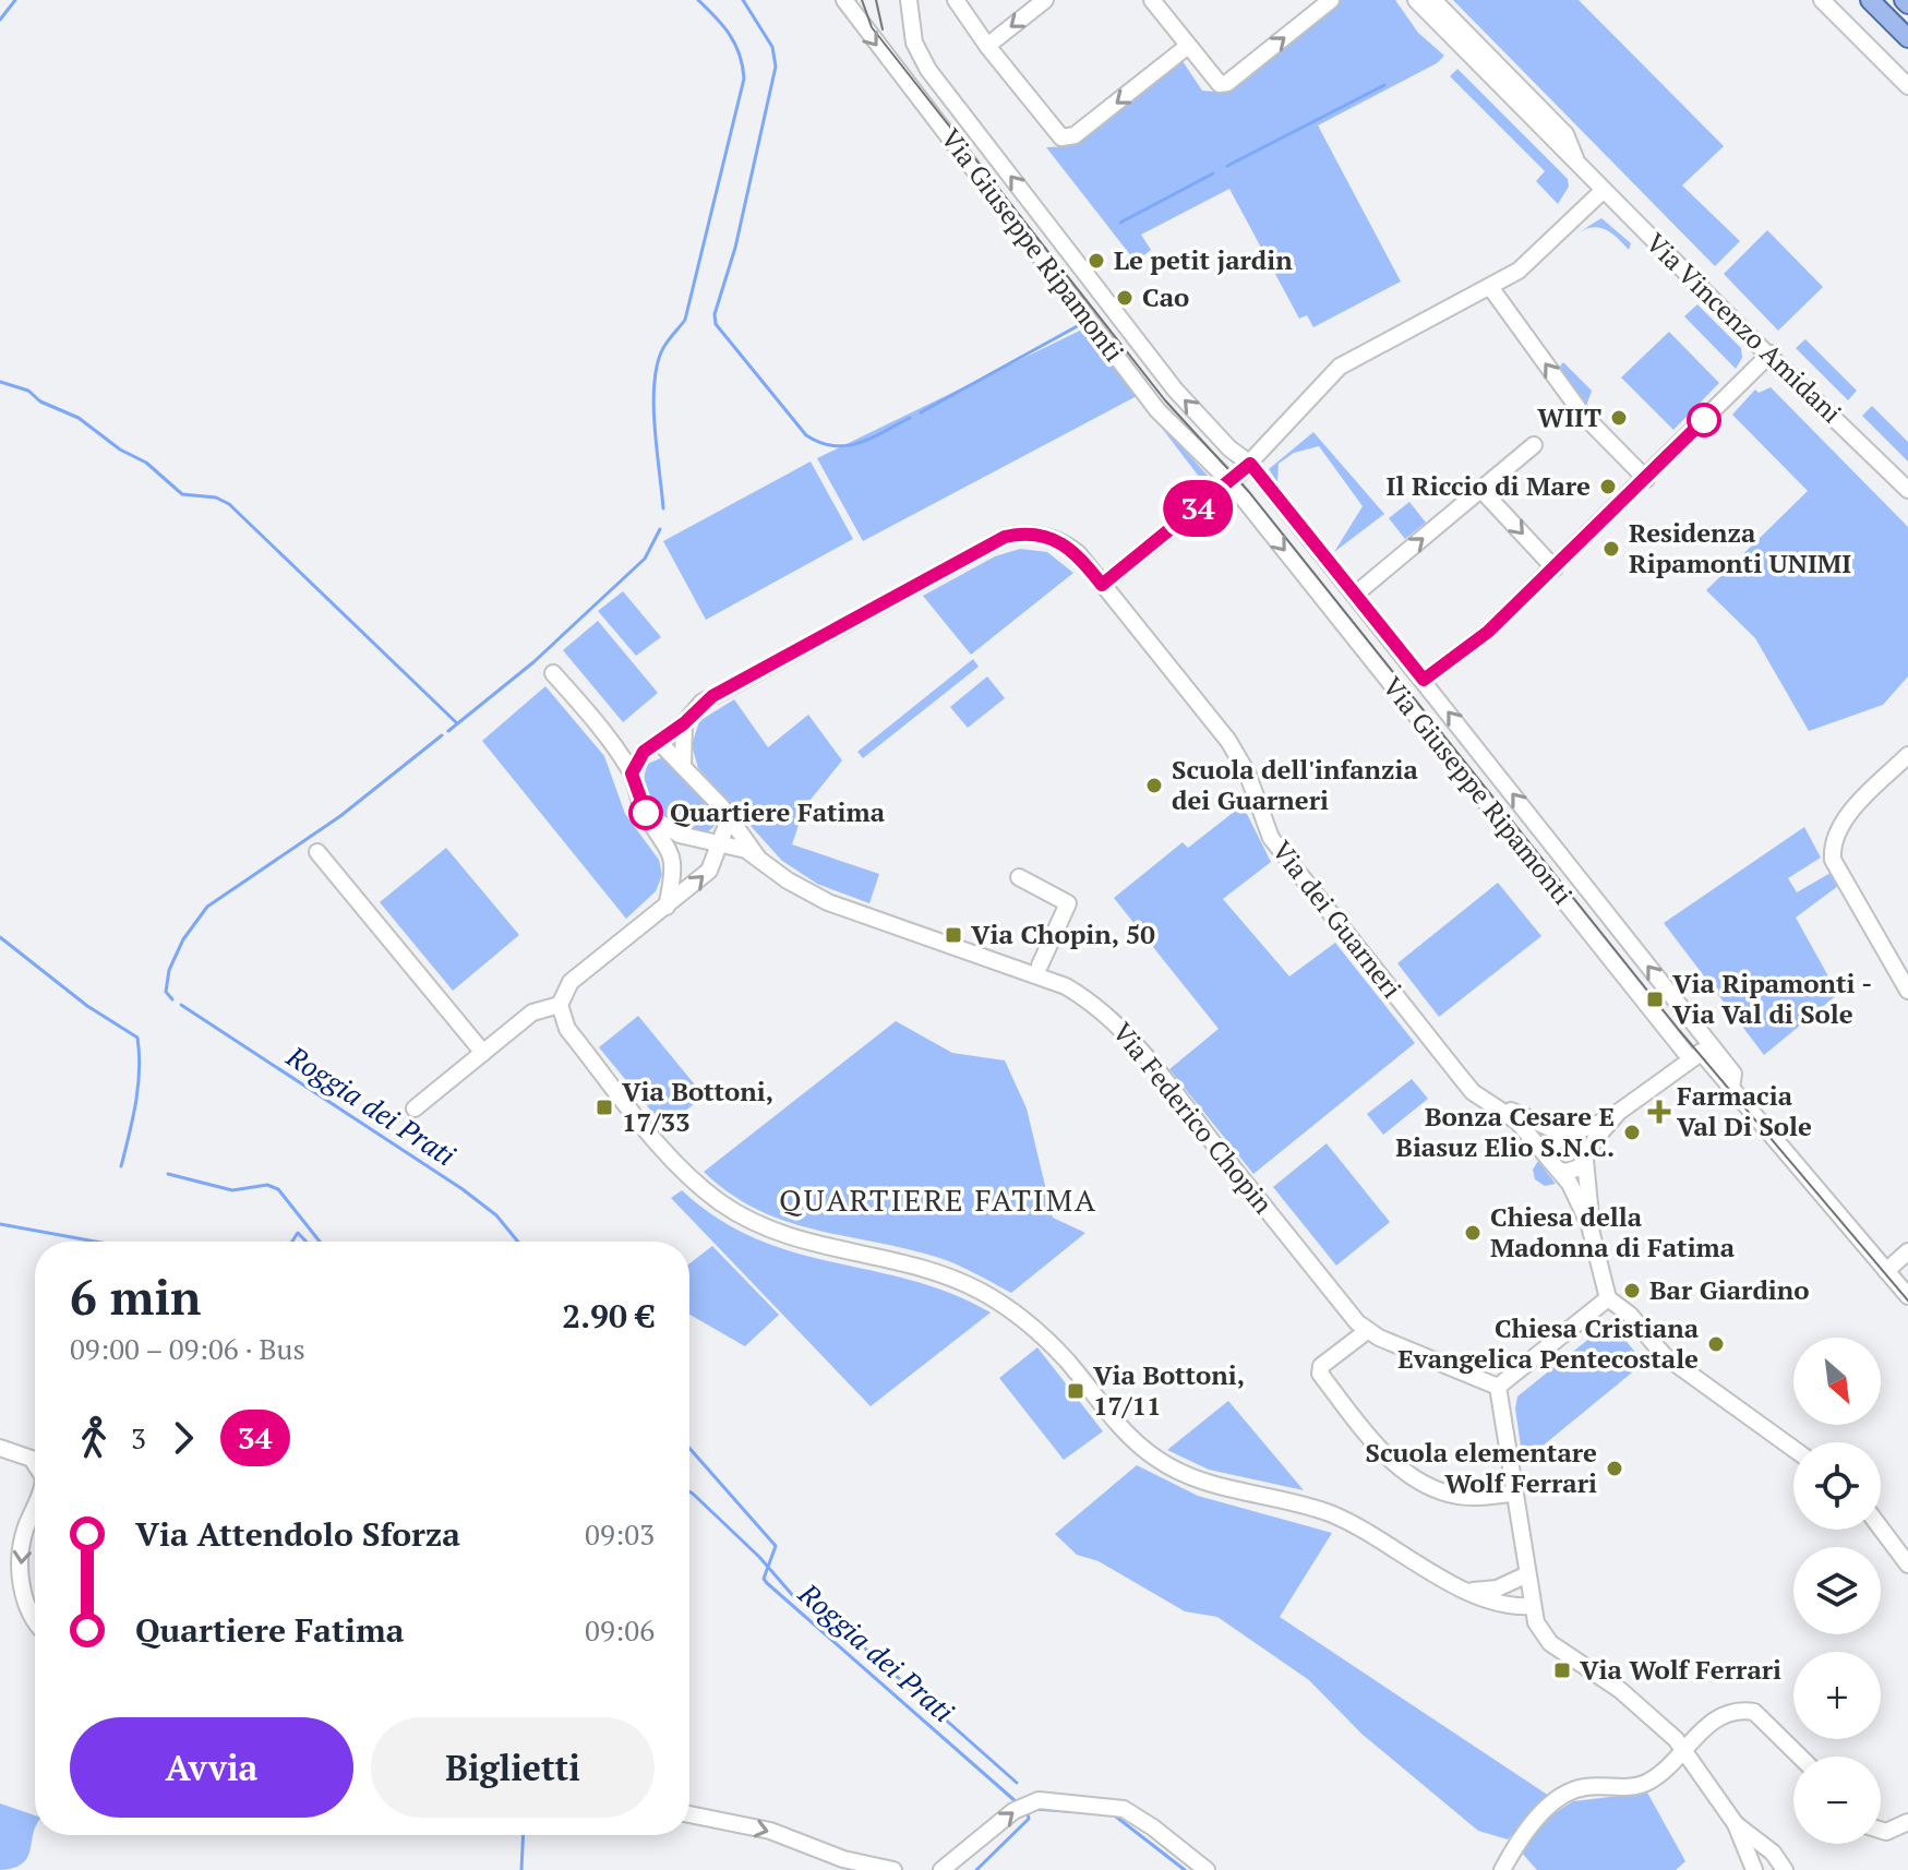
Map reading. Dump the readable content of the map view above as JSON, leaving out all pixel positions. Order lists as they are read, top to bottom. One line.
{"streets":{"street":["Via Giuseppe Ripamonti","Via Vincenzo Amidani","Via dei Guarneri","Via Federico Chopin"]},"districts":["QUARTIERE FATIMA"],"water":["Roggia dei Prati"],"places":{"other":["Le petit jardin","Cao","WIIT","Il Riccio di Mare","Residenza Ripamonti UNIMI","Scuola dell'infanzia dei Guarneri","Quartiere Fatima","Bonza Cesare E Biasuz Elio S.N.C.","Chiesa della Madonna di Fatima","Bar Giardino","Chiesa Cristiana Evangelica Pentecostale","Scuola elementare Wolf Ferrari"],"transit":["Via Chopin, 50","Via Ripamonti - Via Val di Sole","Via Bottoni, 17/33","Via Bottoni, 17/11","Via Wolf Ferrari"],"health":["Farmacia Val Di Sole"]},"lines":["bus line 34"],"north":"bottom right","page":{"on_map":"34","heading":["6 min","09:00 – 09:06 · Bus","2.90 €"],"map_buttons":["+","−"],"legs":["3","34"],"list":[{"name":"Via Attendolo Sforza","value":"09:03"},{"name":"Quartiere Fatima","value":"09:06"}],"buttons":["Avvia","Biglietti"]}}
